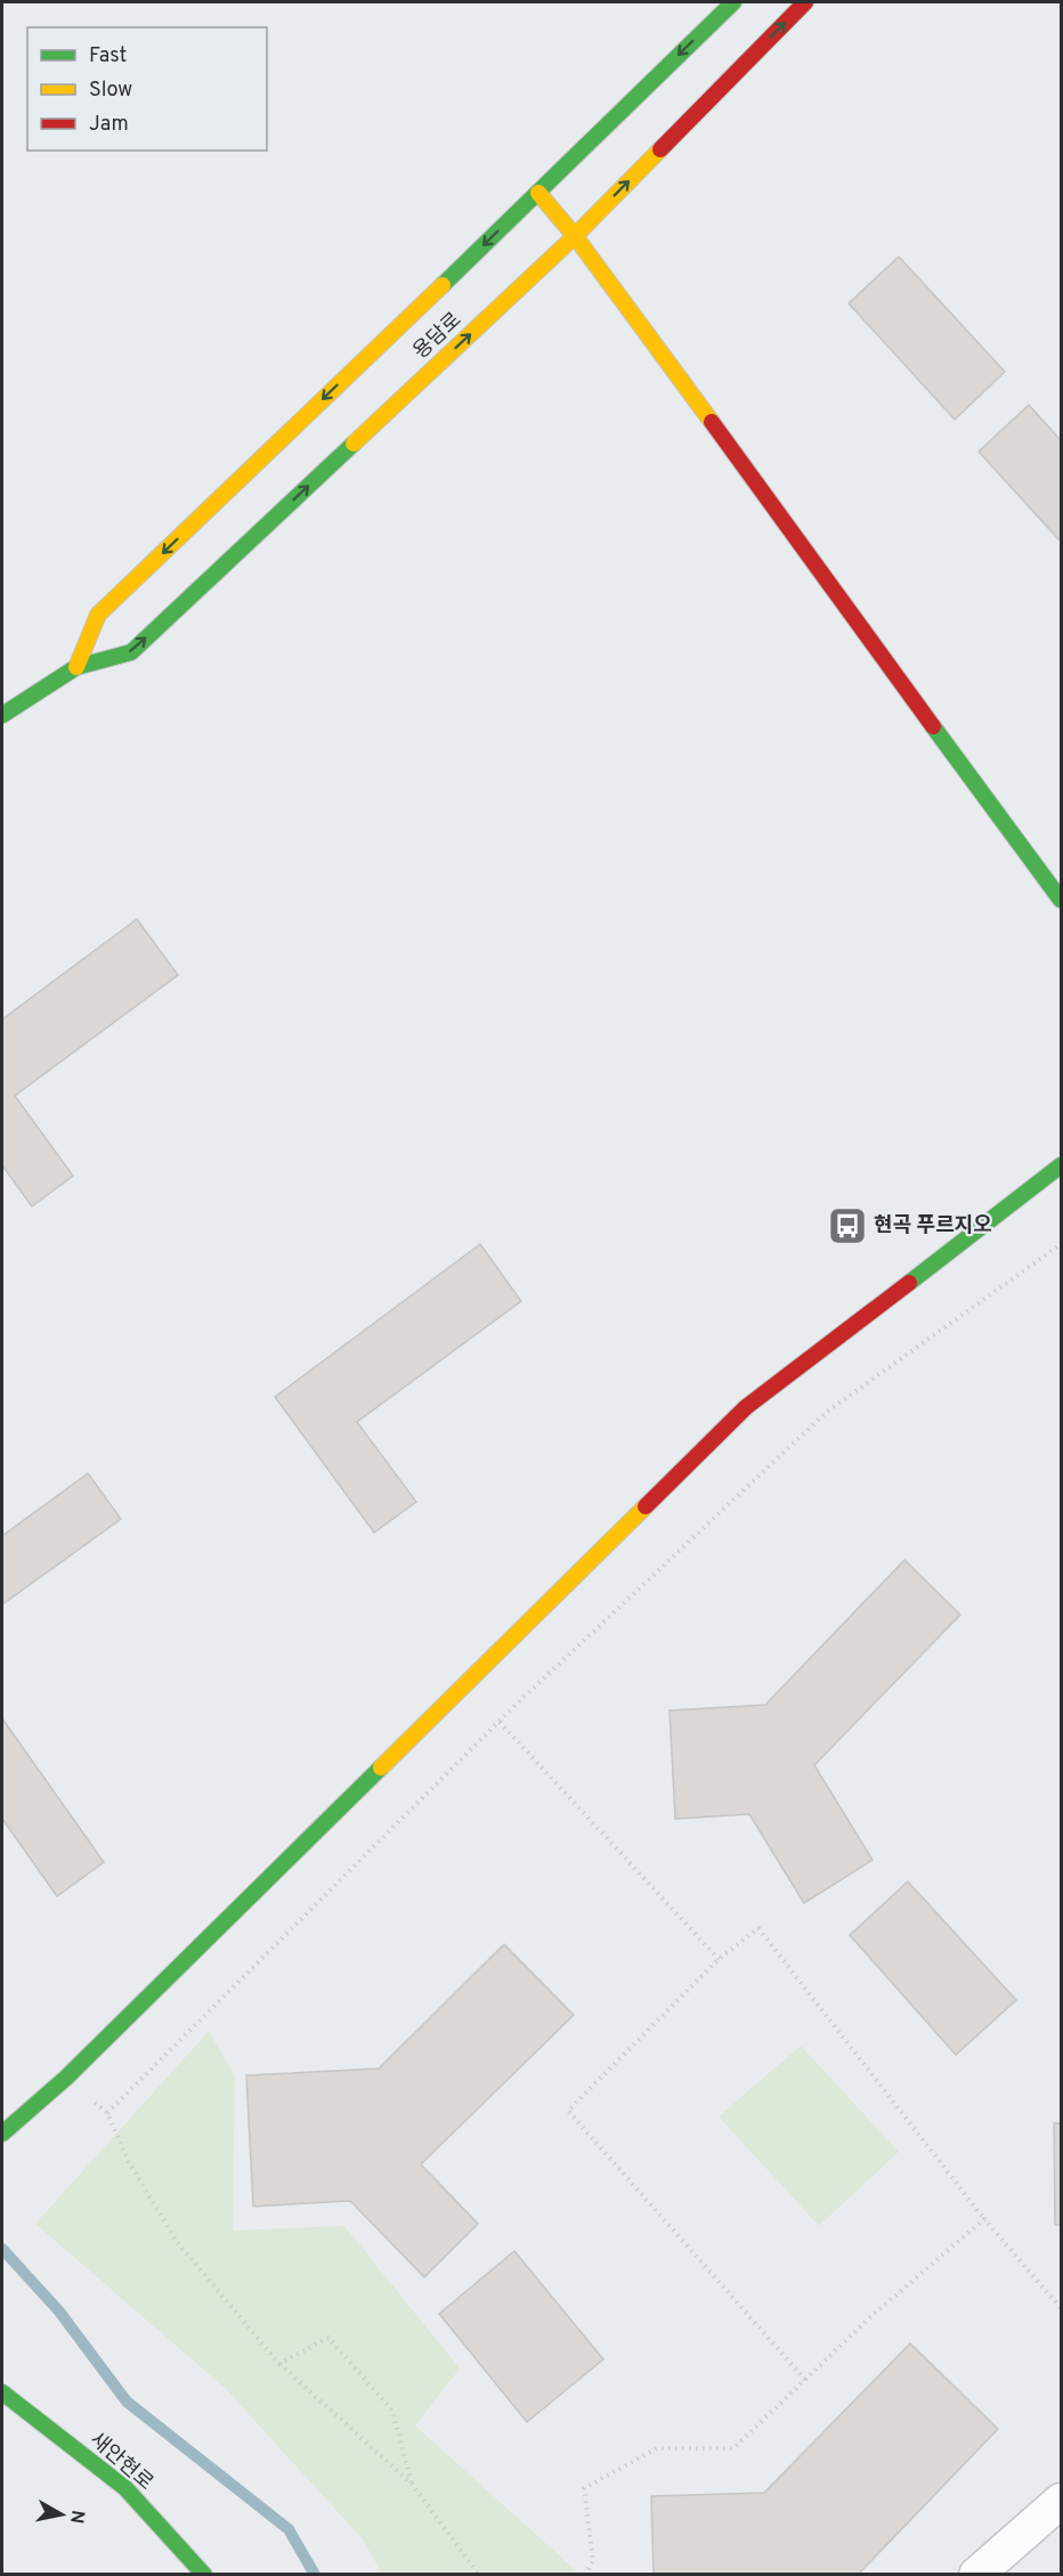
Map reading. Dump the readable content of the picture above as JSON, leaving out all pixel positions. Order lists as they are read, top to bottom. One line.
{"streets":{"street":["용담로","새안현로"]},"places":{"bus stop":["현곡 푸르지오"]},"legend":["Fast","Slow","Jam"],"north":"right"}
